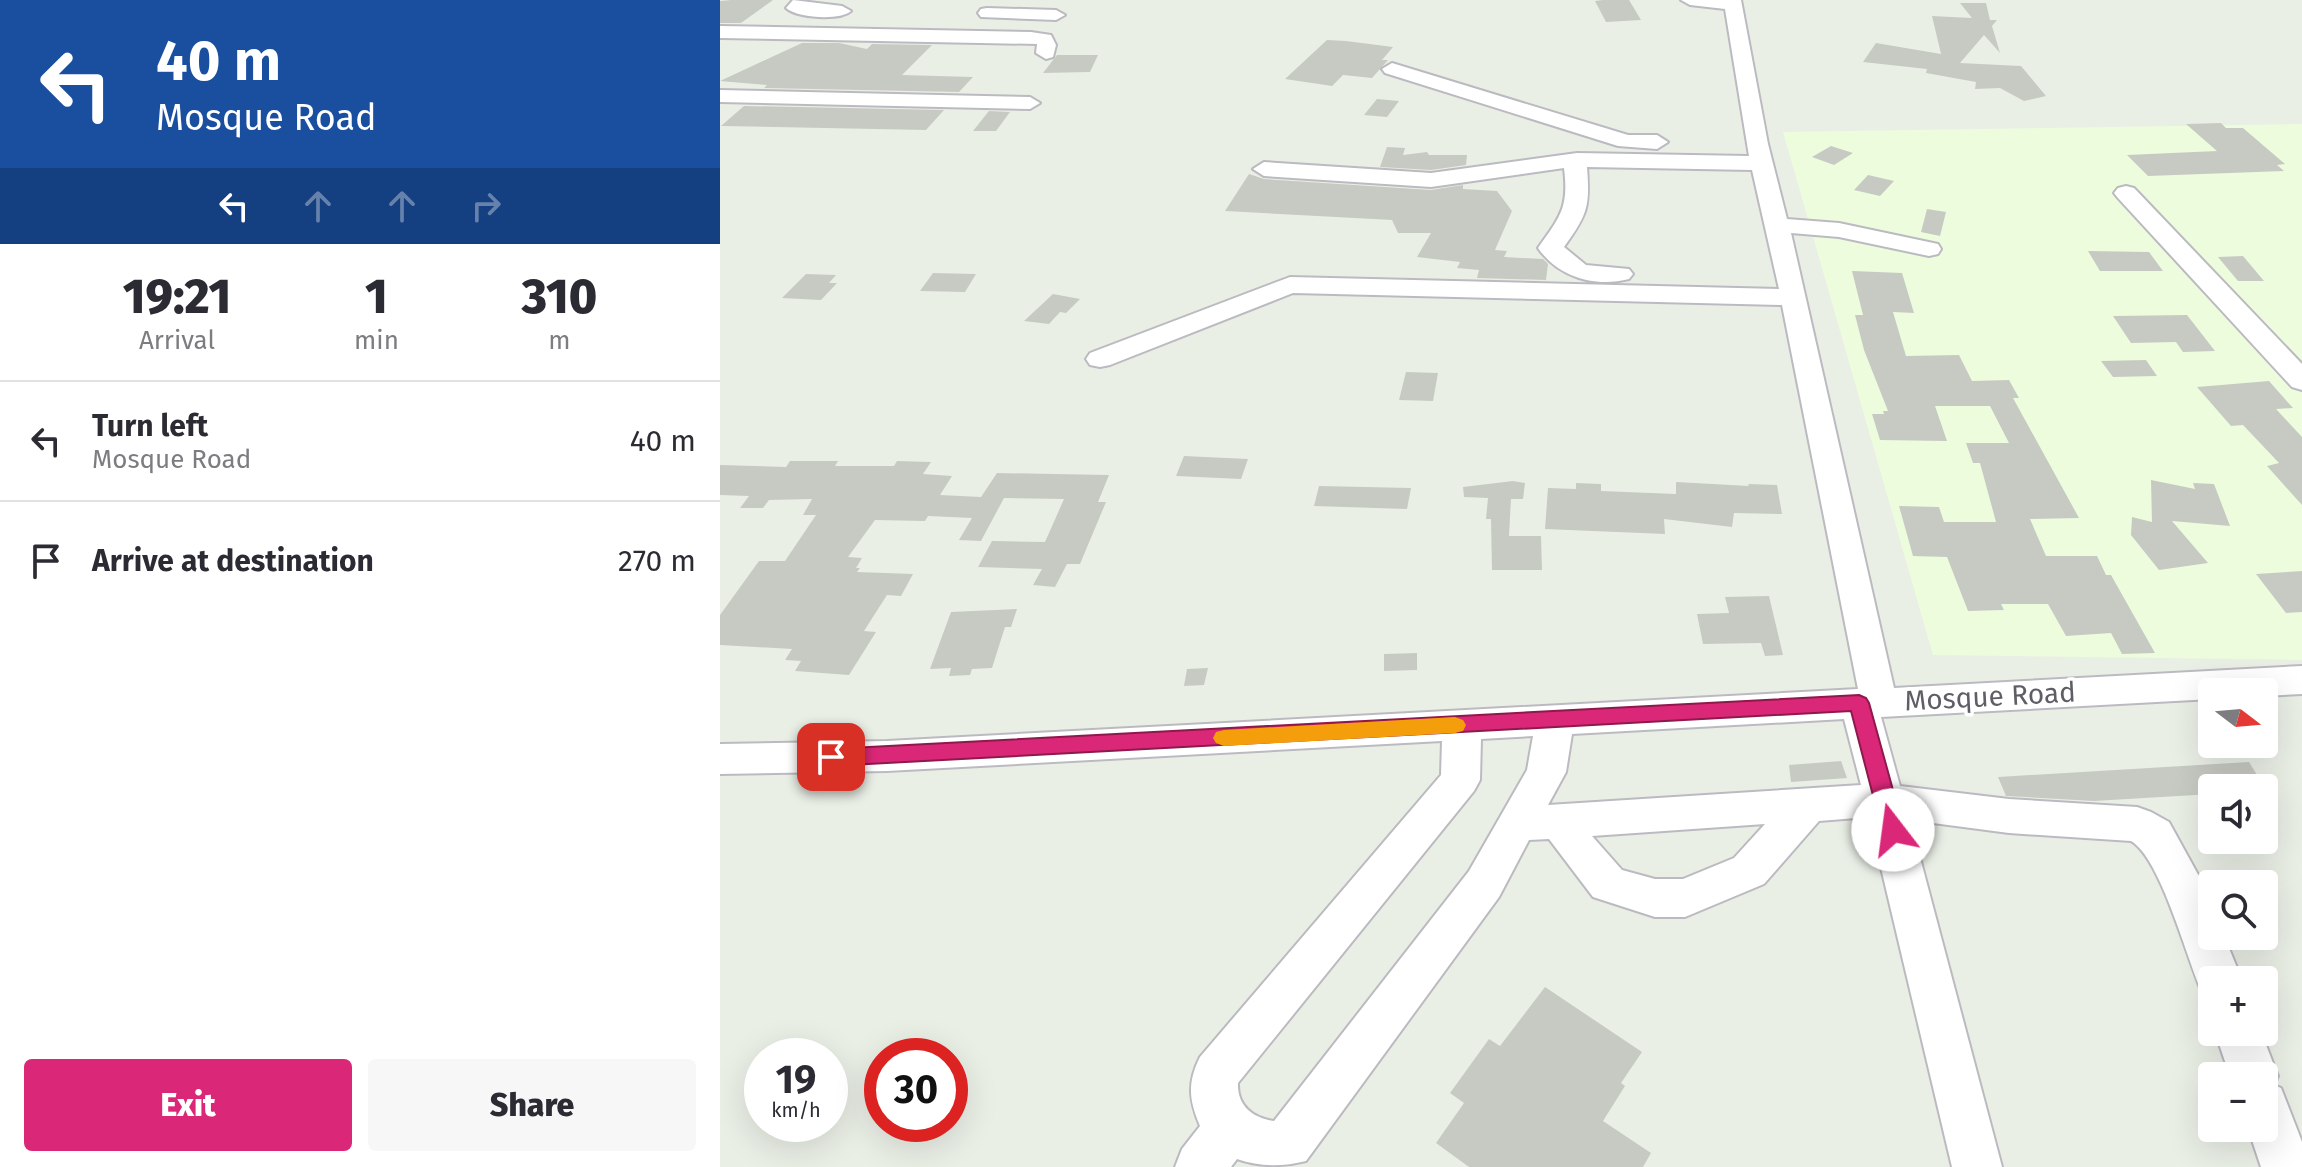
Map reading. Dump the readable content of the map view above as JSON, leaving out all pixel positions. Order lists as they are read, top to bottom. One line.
{"streets":{"street":["Mosque Road"]},"north":"right","page":{"turn":["40 m","Mosque Road"],"eta":["19:21","Arrival","1","min","310","m"],"list":[{"name":"Turn left","note":"Mosque Road","value":"40 m"},{"name":"Arrive at destination","value":"270 m"}],"map_buttons":["+","−"],"speed":"19 km/h","limit":"30","buttons":["Exit","Share"]}}
